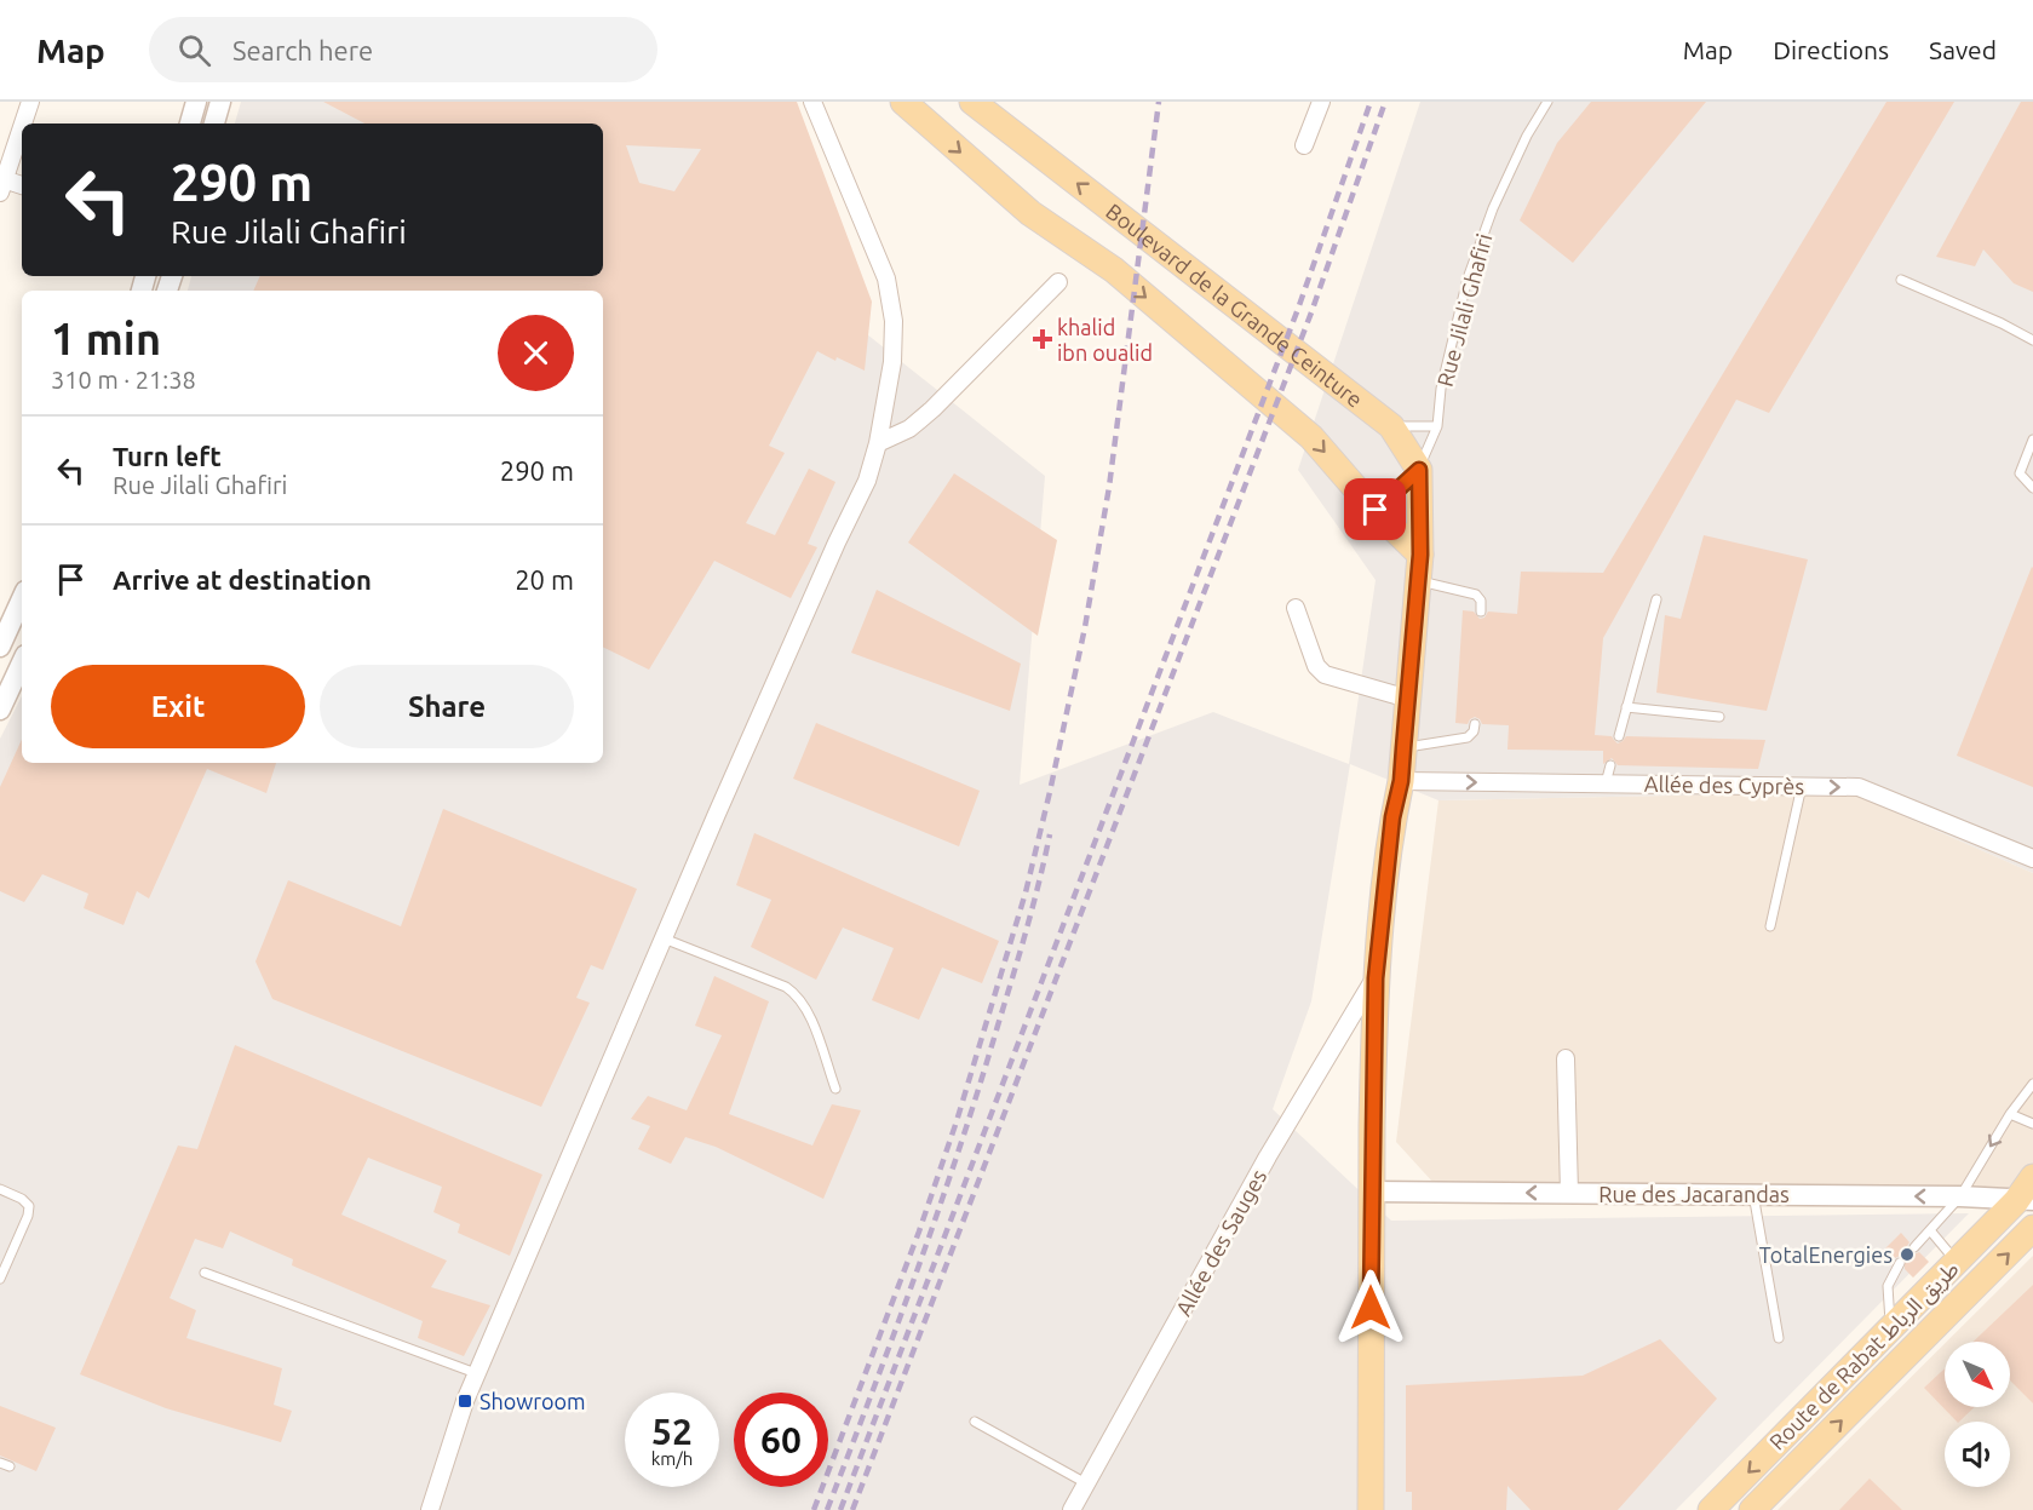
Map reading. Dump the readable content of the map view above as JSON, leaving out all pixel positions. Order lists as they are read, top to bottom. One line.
{"streets":{"main road":["Boulevard de la Grande Ceinture","Route de Rabat طريق الرباط"],"street":["Allée des Cyprès","Rue des Jacarandas","Allée des Sauges"],"lane":["Rue Jilali Ghafiri"]},"crossings":[["Boulevard de la Grande Ceinture","Rue Jilali Ghafiri"],["Rue des Jacarandas","Route de Rabat طريق الرباط"]],"one_way":["Allée des Cyprès","Rue des Jacarandas"],"places":{"health":["khalid ibn oualid"],"other":["TotalEnergies"],"transit":["Showroom"]},"north":"bottom right","page":{"header":"Map","search":"Search here","nav":["Map","Directions","Saved"],"turn":["290 m","Rue Jilali Ghafiri"],"heading":["1 min","310 m · 21:38"],"list":[{"name":"Turn left","note":"Rue Jilali Ghafiri","value":"290 m"},{"name":"Arrive at destination","value":"20 m"}],"buttons":["Exit","Share"],"speed":"52 km/h","limit":"60"}}
